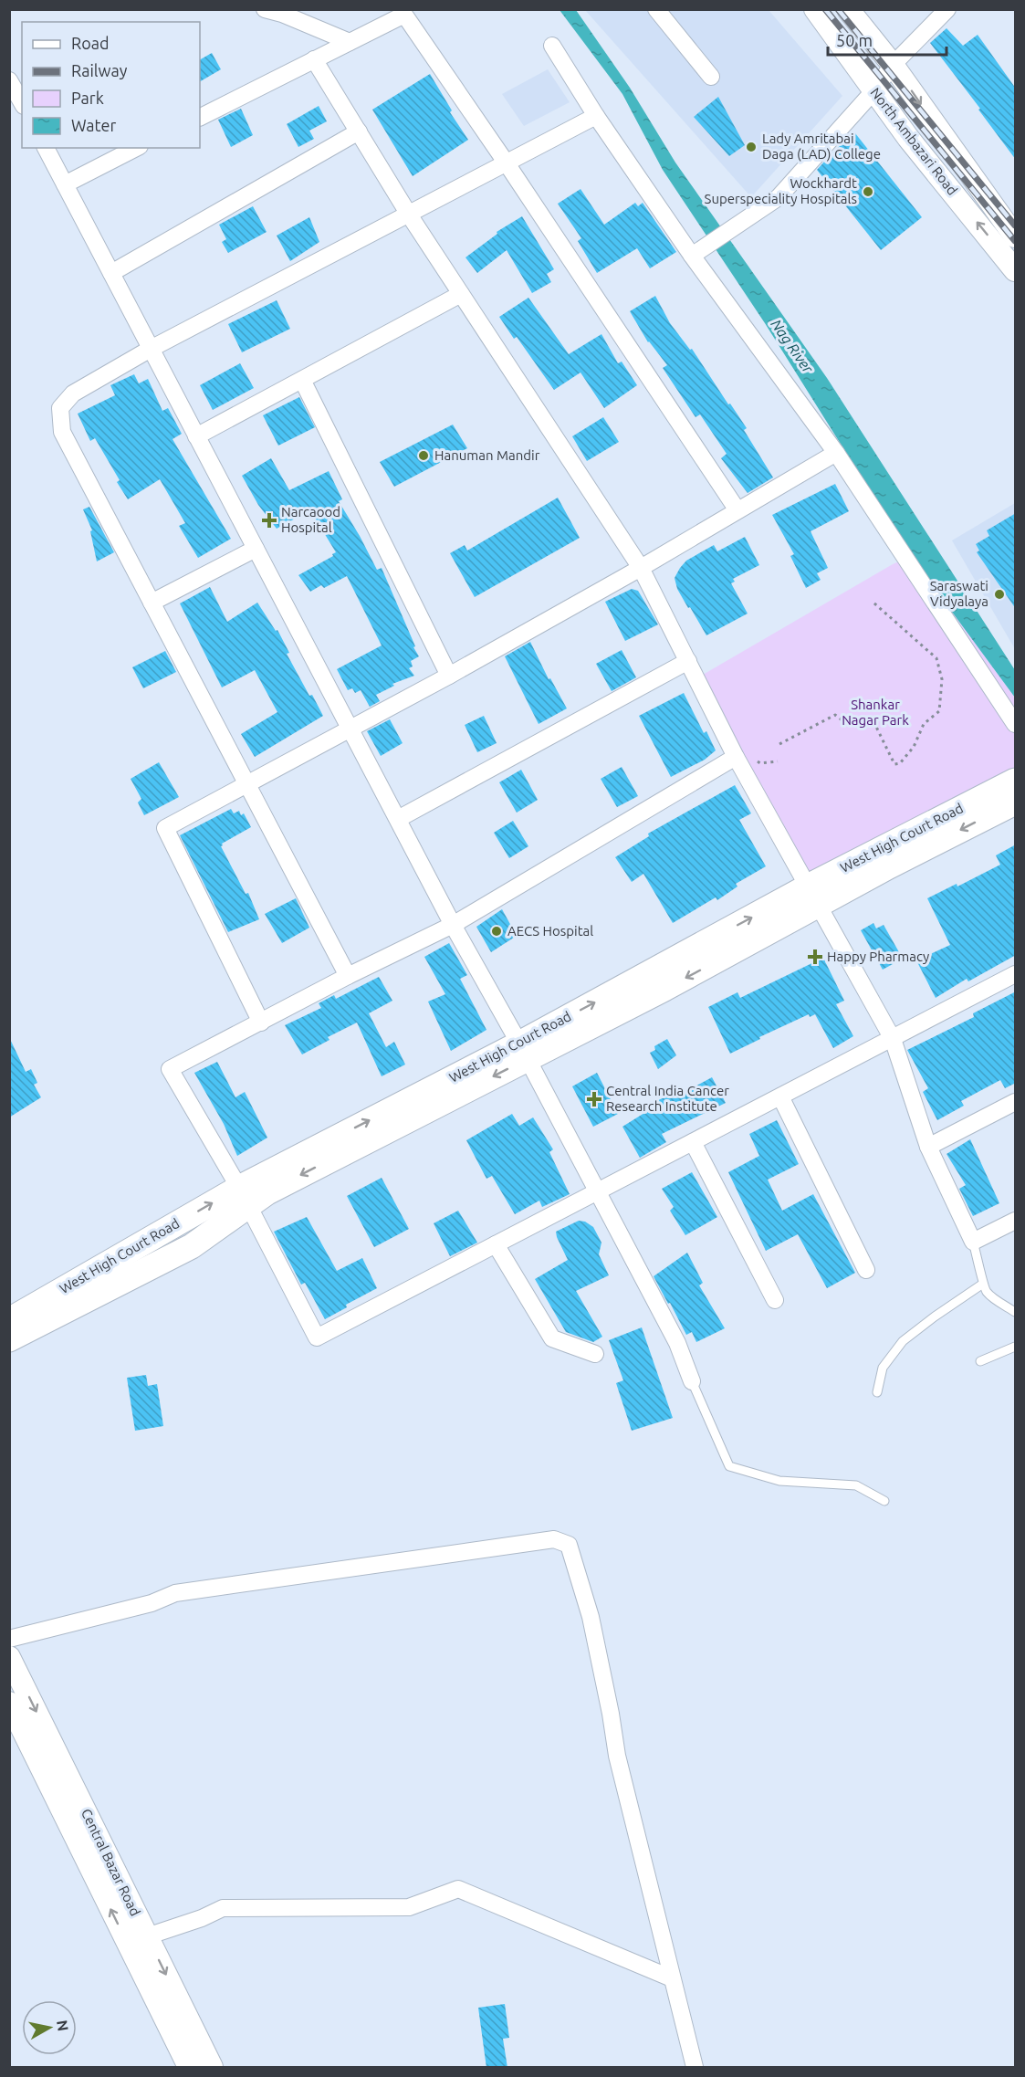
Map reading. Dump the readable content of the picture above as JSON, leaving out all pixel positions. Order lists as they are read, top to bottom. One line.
{"streets":{"main road":["North Ambazari Road","West High Court Road","Central Bazar Road"]},"water":["Nag River"],"parks":["Shankar Nagar Park"],"places":{"other":["Lady Amritabai Daga (LAD) College","Wockhardt Superspeciality Hospitals","Hanuman Mandir","Saraswati Vidyalaya","AECS Hospital"],"health":["Narcaood Hospital","Happy Pharmacy","Central India Cancer Research Institute"]},"legend":["Road","Railway","Park","Water"],"scale_bar":"50 m","north":"right"}
